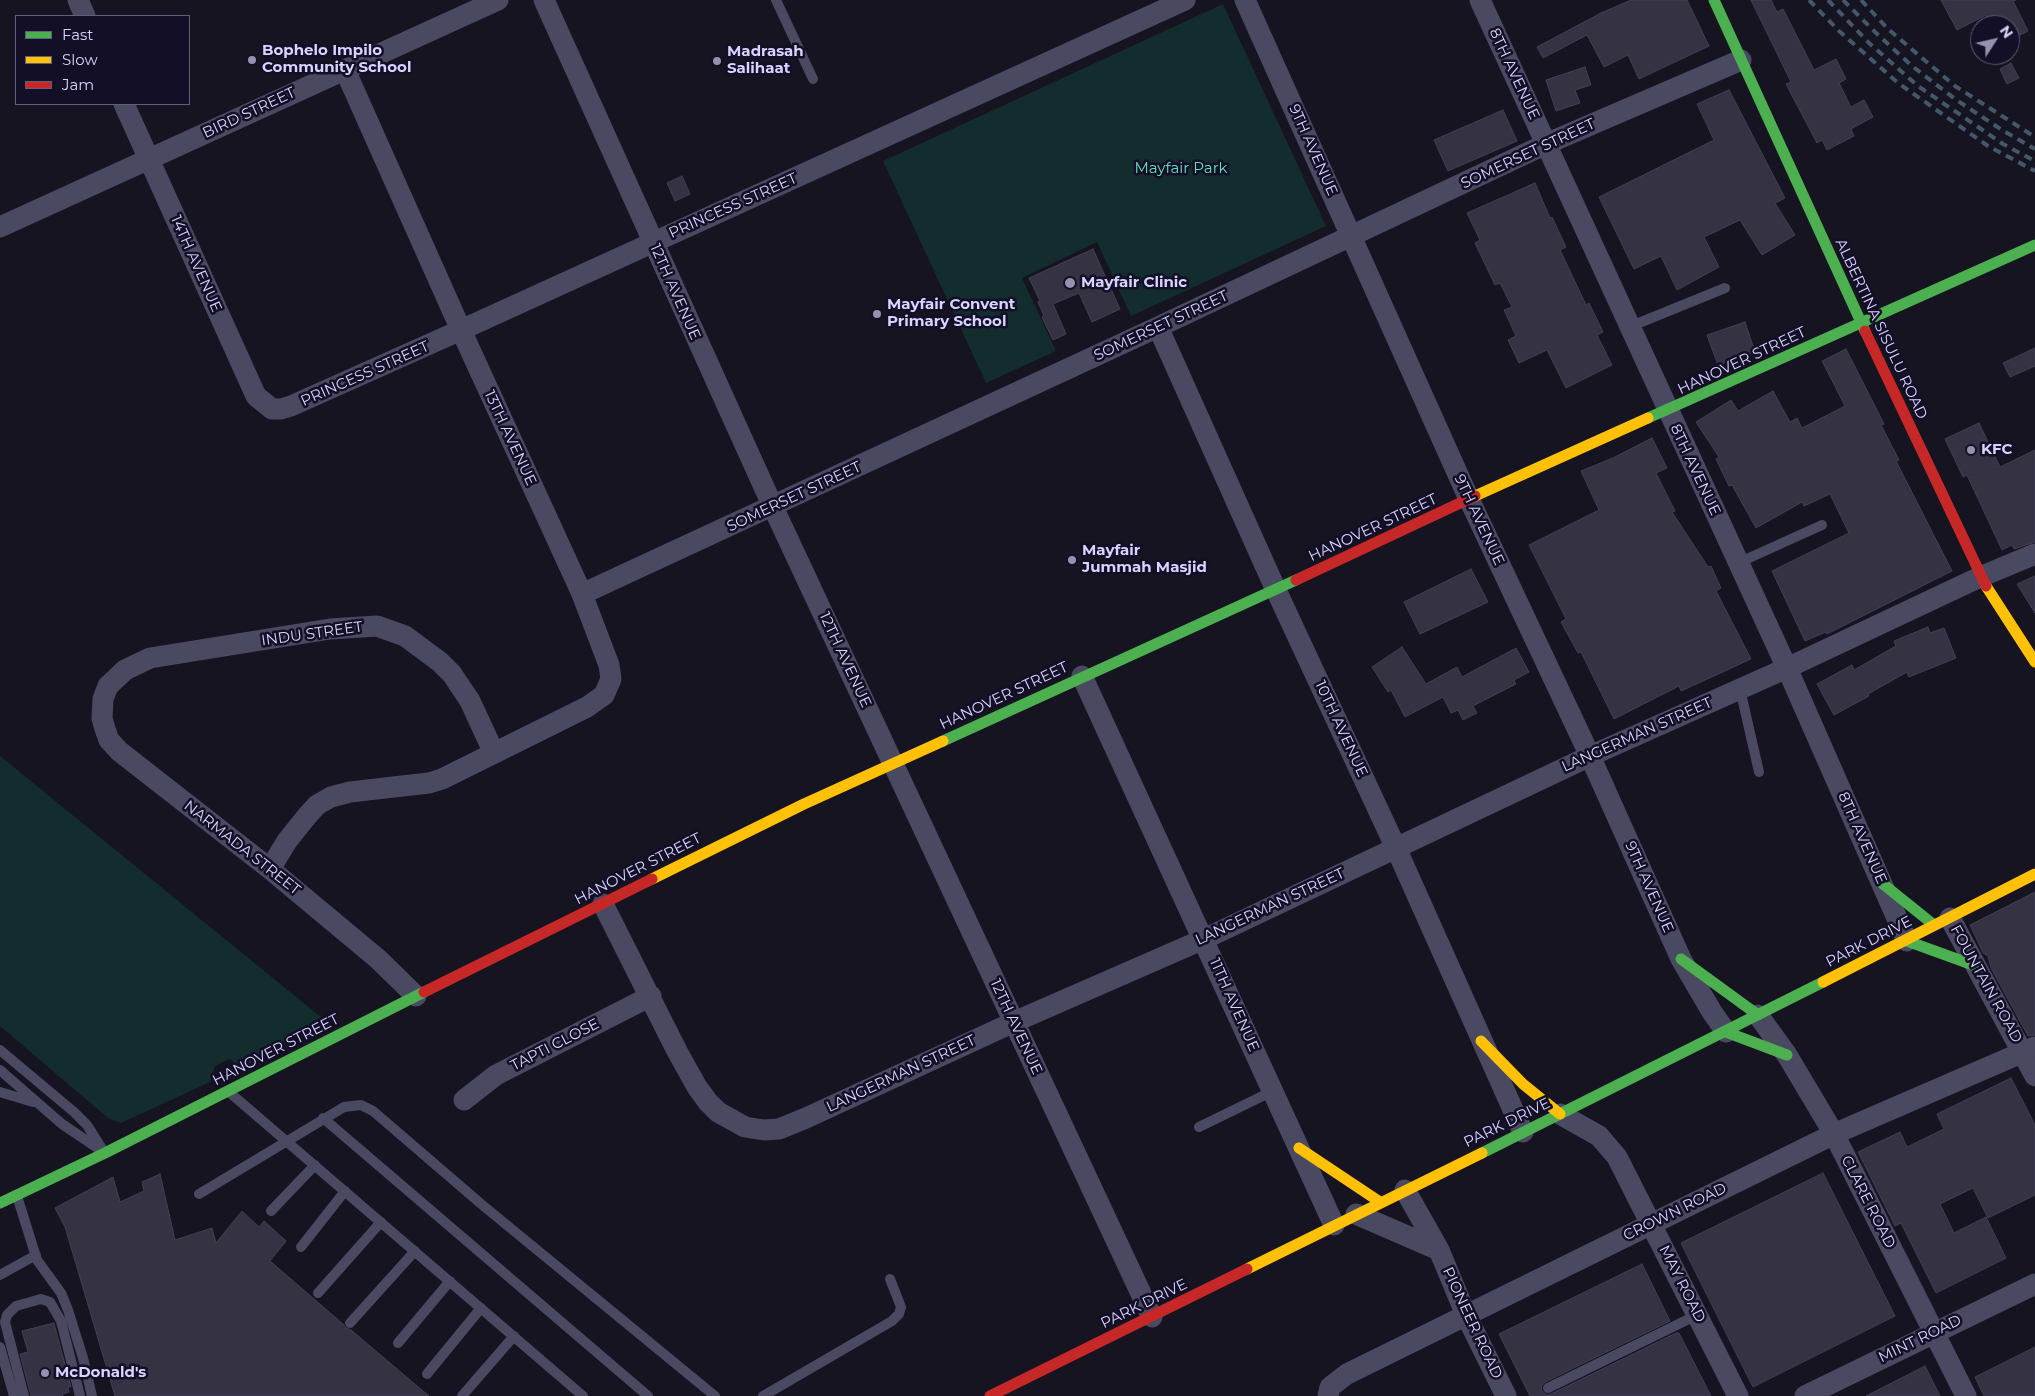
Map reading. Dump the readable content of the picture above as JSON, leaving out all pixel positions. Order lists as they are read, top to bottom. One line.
{"streets":{"street":["8TH AVENUE","BIRD STREET","9TH AVENUE","SOMERSET STREET","PRINCESS STREET","14TH AVENUE","12TH AVENUE","ALBERTINA SISULU ROAD","HANOVER STREET","13TH AVENUE","INDU STREET","10TH AVENUE","LANGERMAN STREET","NARMADA STREET","PARK DRIVE","FOUNTAIN ROAD","11TH AVENUE","TAPTI CLOSE","CLARE ROAD","CROWN ROAD","MAY ROAD","PIONEER ROAD","MINT ROAD"]},"crossings":[["8TH AVENUE","SOMERSET STREET"],["8TH AVENUE","HANOVER STREET"],["8TH AVENUE","LANGERMAN STREET"],["8TH AVENUE","PARK DRIVE"],["BIRD STREET","14TH AVENUE"],["BIRD STREET","13TH AVENUE"],["9TH AVENUE","SOMERSET STREET"],["9TH AVENUE","HANOVER STREET"],["9TH AVENUE","LANGERMAN STREET"],["9TH AVENUE","PARK DRIVE"],["SOMERSET STREET","12TH AVENUE"],["SOMERSET STREET","ALBERTINA SISULU ROAD"],["SOMERSET STREET","13TH AVENUE"],["SOMERSET STREET","10TH AVENUE"],["PRINCESS STREET","14TH AVENUE"],["PRINCESS STREET","12TH AVENUE"],["PRINCESS STREET","13TH AVENUE"],["12TH AVENUE","HANOVER STREET"],["12TH AVENUE","LANGERMAN STREET"],["12TH AVENUE","PARK DRIVE"],["ALBERTINA SISULU ROAD","HANOVER STREET"],["ALBERTINA SISULU ROAD","LANGERMAN STREET"],["HANOVER STREET","10TH AVENUE"],["HANOVER STREET","LANGERMAN STREET"],["HANOVER STREET","NARMADA STREET"],["HANOVER STREET","11TH AVENUE"],["13TH AVENUE","INDU STREET"],["13TH AVENUE","NARMADA STREET"],["INDU STREET","NARMADA STREET"],["10TH AVENUE","LANGERMAN STREET"],["10TH AVENUE","PARK DRIVE"],["LANGERMAN STREET","11TH AVENUE"],["LANGERMAN STREET","TAPTI CLOSE"],["PARK DRIVE","FOUNTAIN ROAD"],["PARK DRIVE","11TH AVENUE"],["PARK DRIVE","CLARE ROAD"],["PARK DRIVE","MAY ROAD"],["PARK DRIVE","PIONEER ROAD"],["FOUNTAIN ROAD","CROWN ROAD"],["CLARE ROAD","CROWN ROAD"],["CLARE ROAD","MINT ROAD"],["CROWN ROAD","MAY ROAD"],["CROWN ROAD","PIONEER ROAD"]],"parks":["Mayfair Park"],"places":["Bophelo Impilo Community School","Madrasah Salihaat","Mayfair Clinic","Mayfair Convent Primary School","KFC","Mayfair Jummah Masjid","McDonald's"],"legend":["Fast","Slow","Jam"],"north":"top right"}
